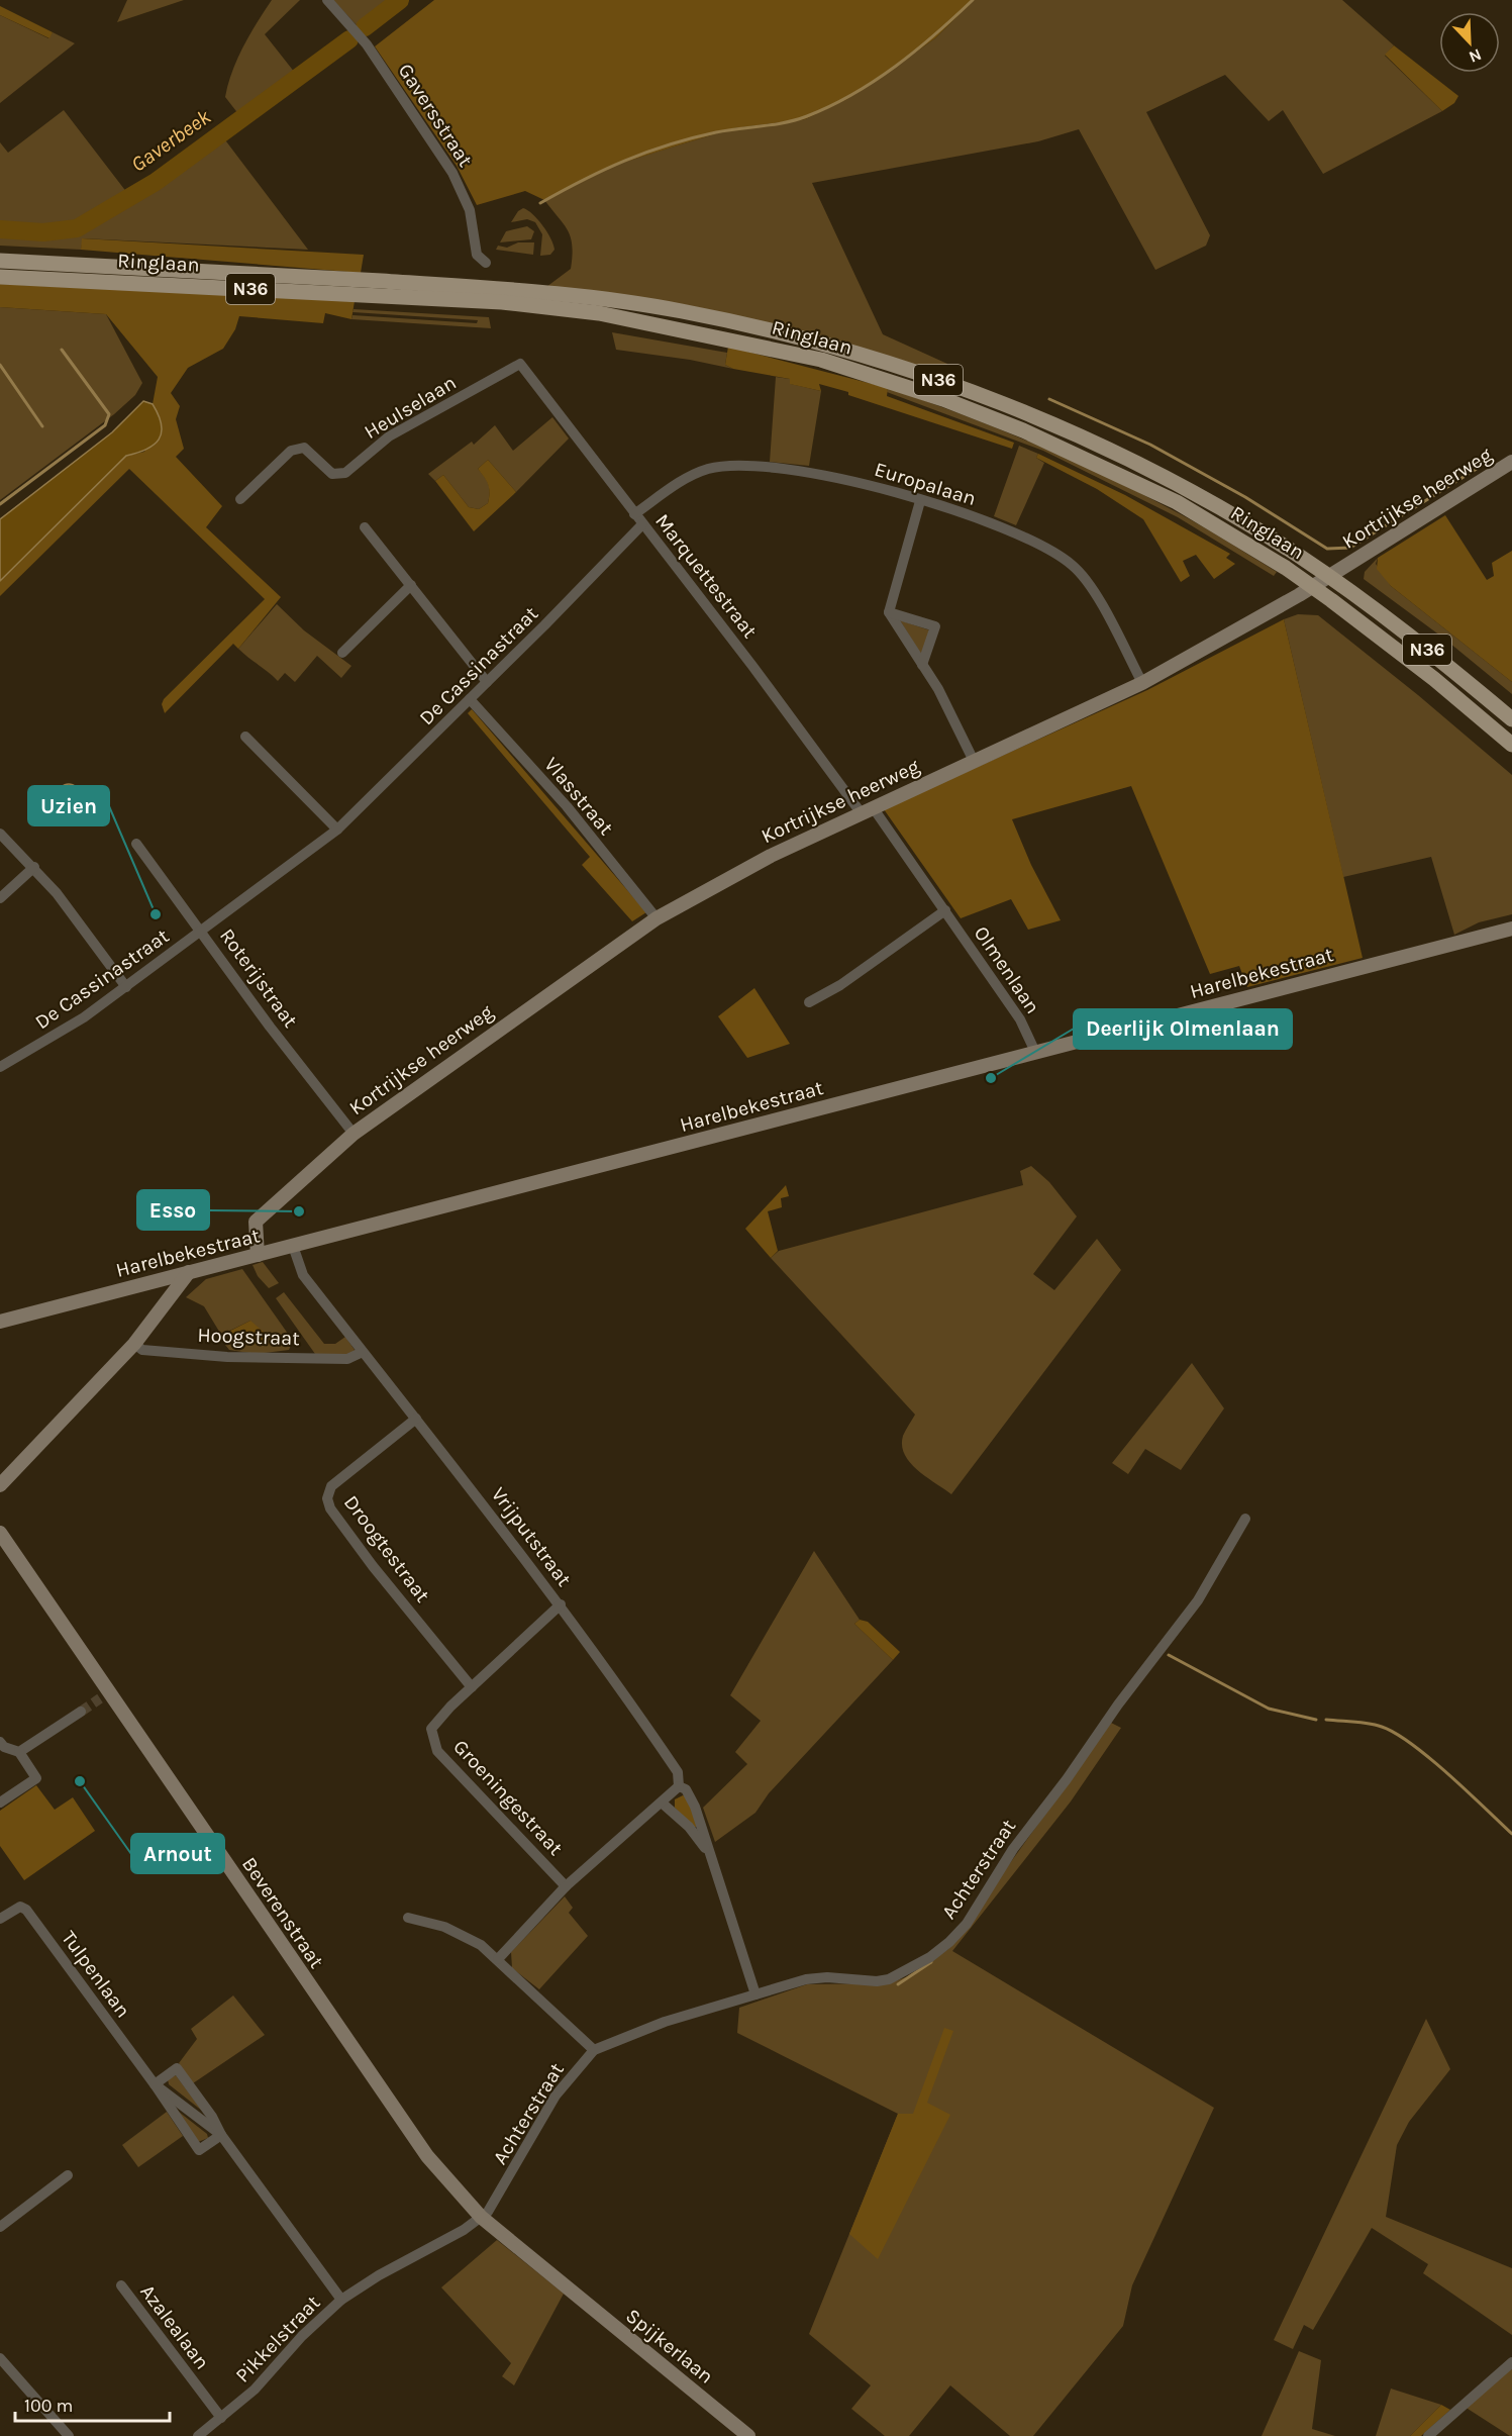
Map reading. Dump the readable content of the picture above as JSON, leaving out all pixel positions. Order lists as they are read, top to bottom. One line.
{"streets":{"main road":["Ringlaan","N36"],"street":["Gaversstraat","Heulselaan","Europalaan","Kortrijkse heerweg","Marquettestraat","De Cassinastraat","Vlasstraat","Olmenlaan","Harelbekestraat","Roterijstraat","Hoogstraat","Vrijputstraat","Droogtestraat","Groeningestraat","Achterstraat","Beverenstraat","Tulpenlaan","Azalealaan","Pikkelstraat","Spijkerlaan"]},"crossings":[["Ringlaan","Kortrijkse heerweg"],["Heulselaan","Marquettestraat"],["Europalaan","Kortrijkse heerweg"],["Europalaan","Marquettestraat"],["Kortrijkse heerweg","Marquettestraat"],["Kortrijkse heerweg","Vlasstraat"],["Kortrijkse heerweg","Olmenlaan"],["Kortrijkse heerweg","Harelbekestraat"],["Kortrijkse heerweg","Roterijstraat"],["Marquettestraat","De Cassinastraat"],["Marquettestraat","Olmenlaan"],["De Cassinastraat","Vlasstraat"],["De Cassinastraat","Roterijstraat"],["Olmenlaan","Harelbekestraat"],["Harelbekestraat","Vrijputstraat"],["Hoogstraat","Vrijputstraat"],["Vrijputstraat","Droogtestraat"],["Vrijputstraat","Groeningestraat"],["Vrijputstraat","Achterstraat"],["Droogtestraat","Groeningestraat"],["Achterstraat","Beverenstraat"],["Achterstraat","Pikkelstraat"],["Beverenstraat","Pikkelstraat"],["Beverenstraat","Spijkerlaan"],["Tulpenlaan","Pikkelstraat"],["Azalealaan","Pikkelstraat"]],"water":["Gaverbeek"],"places":["Uzien","Deerlijk Olmenlaan","Esso","Arnout"],"scale_bar":"100 m","north":"bottom right"}
